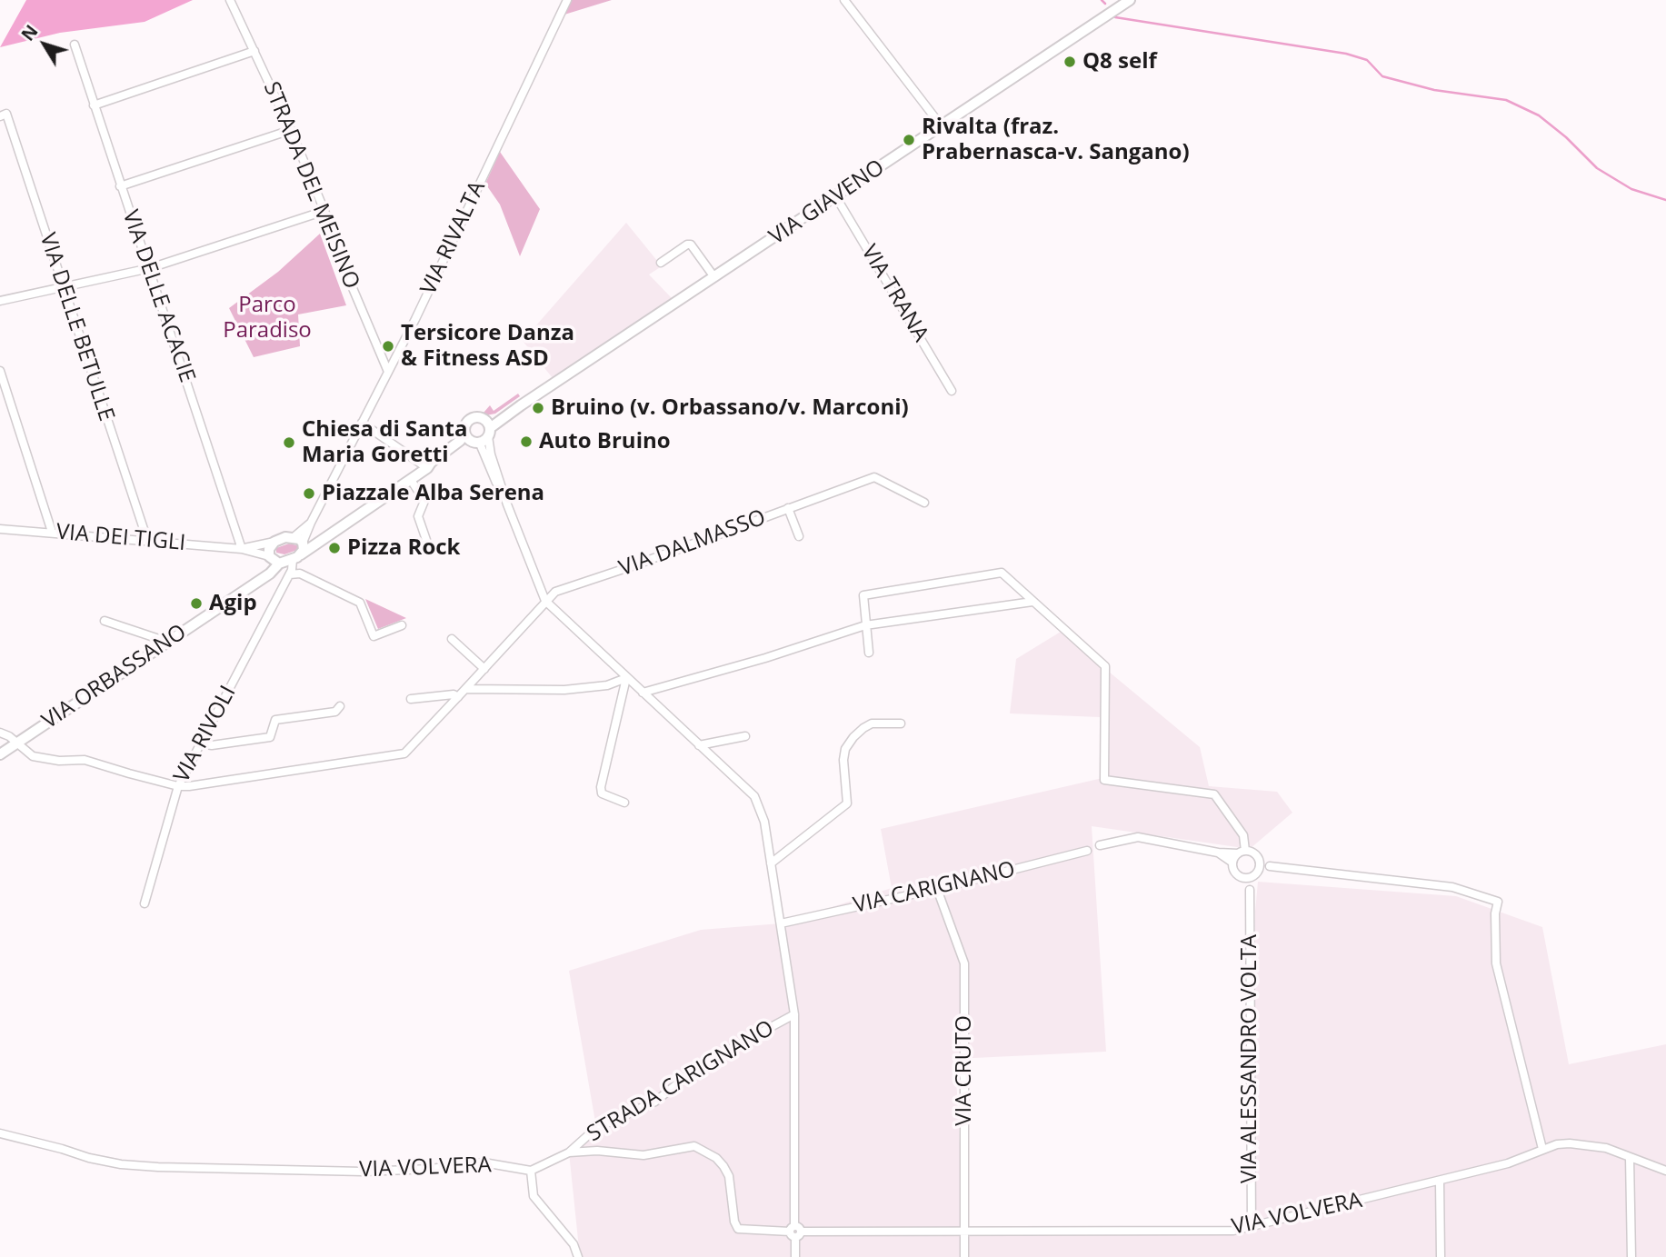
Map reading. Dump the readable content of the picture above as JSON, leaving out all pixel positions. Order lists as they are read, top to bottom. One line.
{"streets":{"main road":["VIA GIAVENO","VIA ORBASSANO"],"street":["STRADA DEL MEISINO","VIA RIVALTA","VIA TRANA","VIA DELLE ACACIE","VIA DELLE BETULLE","VIA DEI TIGLI","VIA DALMASSO","VIA RIVOLI","VIA CARIGNANO","VIA ALESSANDRO VOLTA","VIA CRUTO","STRADA CARIGNANO","VIA VOLVERA"]},"crossings":[["STRADA DEL MEISINO","VIA RIVALTA"],["VIA GIAVENO","VIA TRANA"],["VIA DELLE ACACIE","VIA DEI TIGLI"],["VIA DELLE BETULLE","VIA DEI TIGLI"],["VIA DEI TIGLI","VIA ORBASSANO"],["VIA DALMASSO","VIA RIVOLI"],["VIA CARIGNANO","VIA CRUTO"],["VIA ALESSANDRO VOLTA","VIA VOLVERA"],["VIA CRUTO","VIA VOLVERA"],["STRADA CARIGNANO","VIA VOLVERA"]],"parks":["Parco Paradiso"],"places":["Q8 self","Rivalta (fraz. Prabernasca-v. Sangano)","Tersicore Danza & Fitness ASD","Bruino (v. Orbassano/v. Marconi)","Auto Bruino","Chiesa di Santa Maria Goretti","Piazzale Alba Serena","Pizza Rock","Agip"],"north":"top left"}
